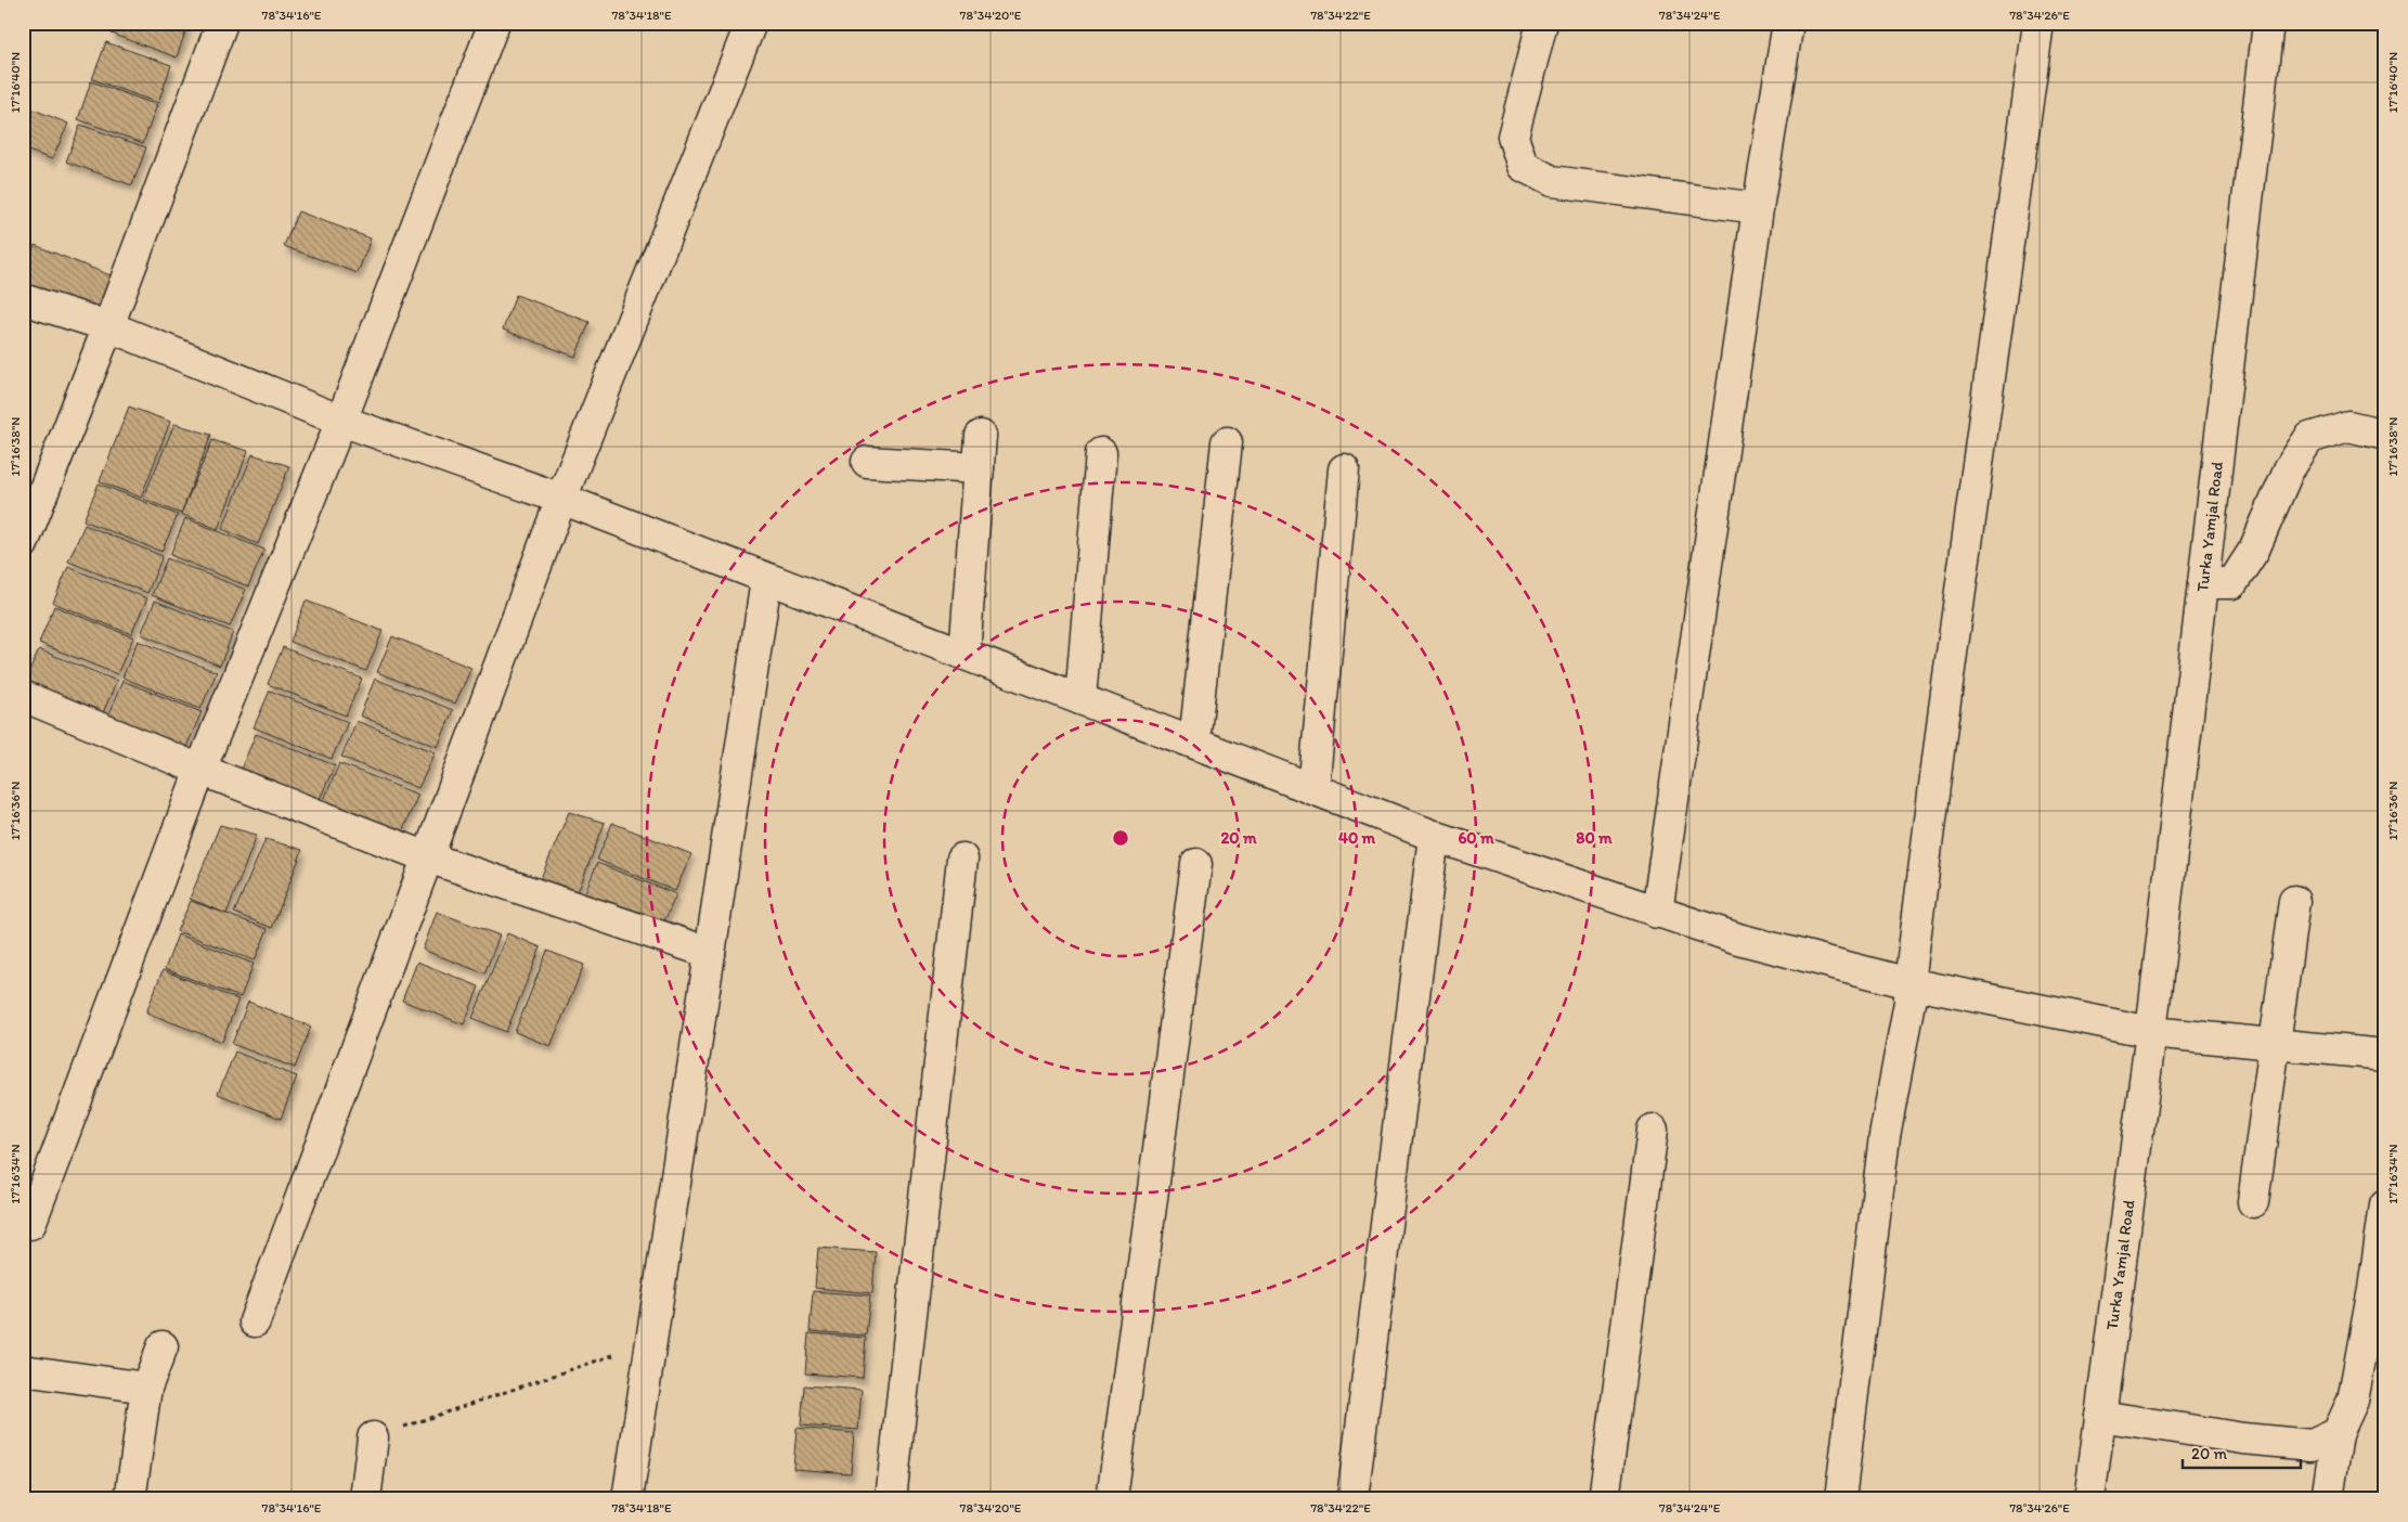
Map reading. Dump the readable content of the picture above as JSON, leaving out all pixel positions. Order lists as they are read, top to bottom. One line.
{"streets":{"street":["Turka Yamjal Road"]},"scale_bar":"20 m","coordinates":["78°34'16\"E","78°34'18\"E","78°34'20\"E","78°34'22\"E","78°34'24\"E","78°34'26\"E","17°16'40\"N","17°16'38\"N","17°16'36\"N","17°16'34\"N"],"rings":["20 m","40 m","60 m","80 m"]}
